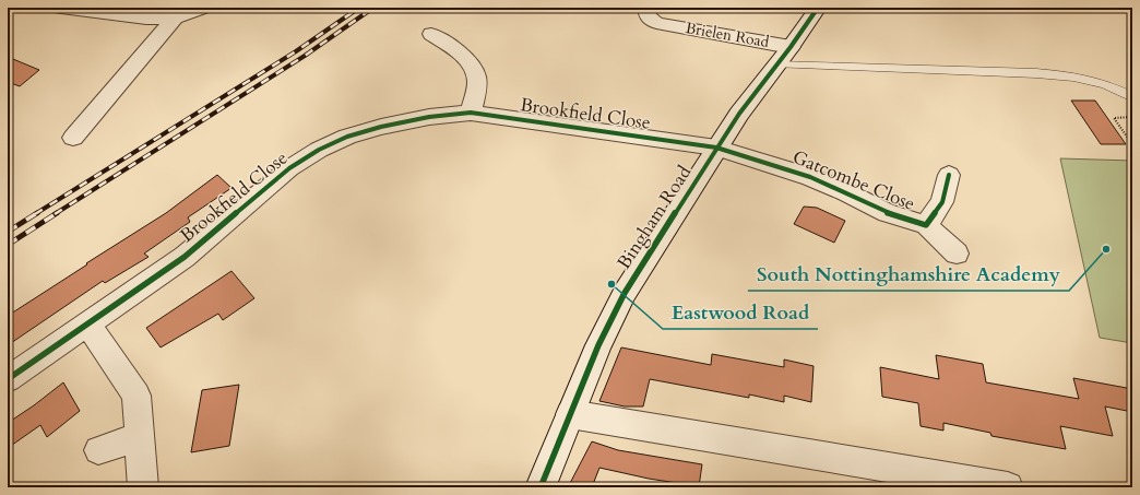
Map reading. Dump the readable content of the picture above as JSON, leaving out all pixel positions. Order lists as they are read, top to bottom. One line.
{"streets":{"street":["Brielen Road","Brookfield Close","Gatcombe Close","Bingham Road"]},"crossings":[["Brielen Road","Bingham Road"],["Brookfield Close","Gatcombe Close"],["Brookfield Close","Bingham Road"],["Gatcombe Close","Bingham Road"]],"places":["South Nottinghamshire Academy","Eastwood Road"]}
